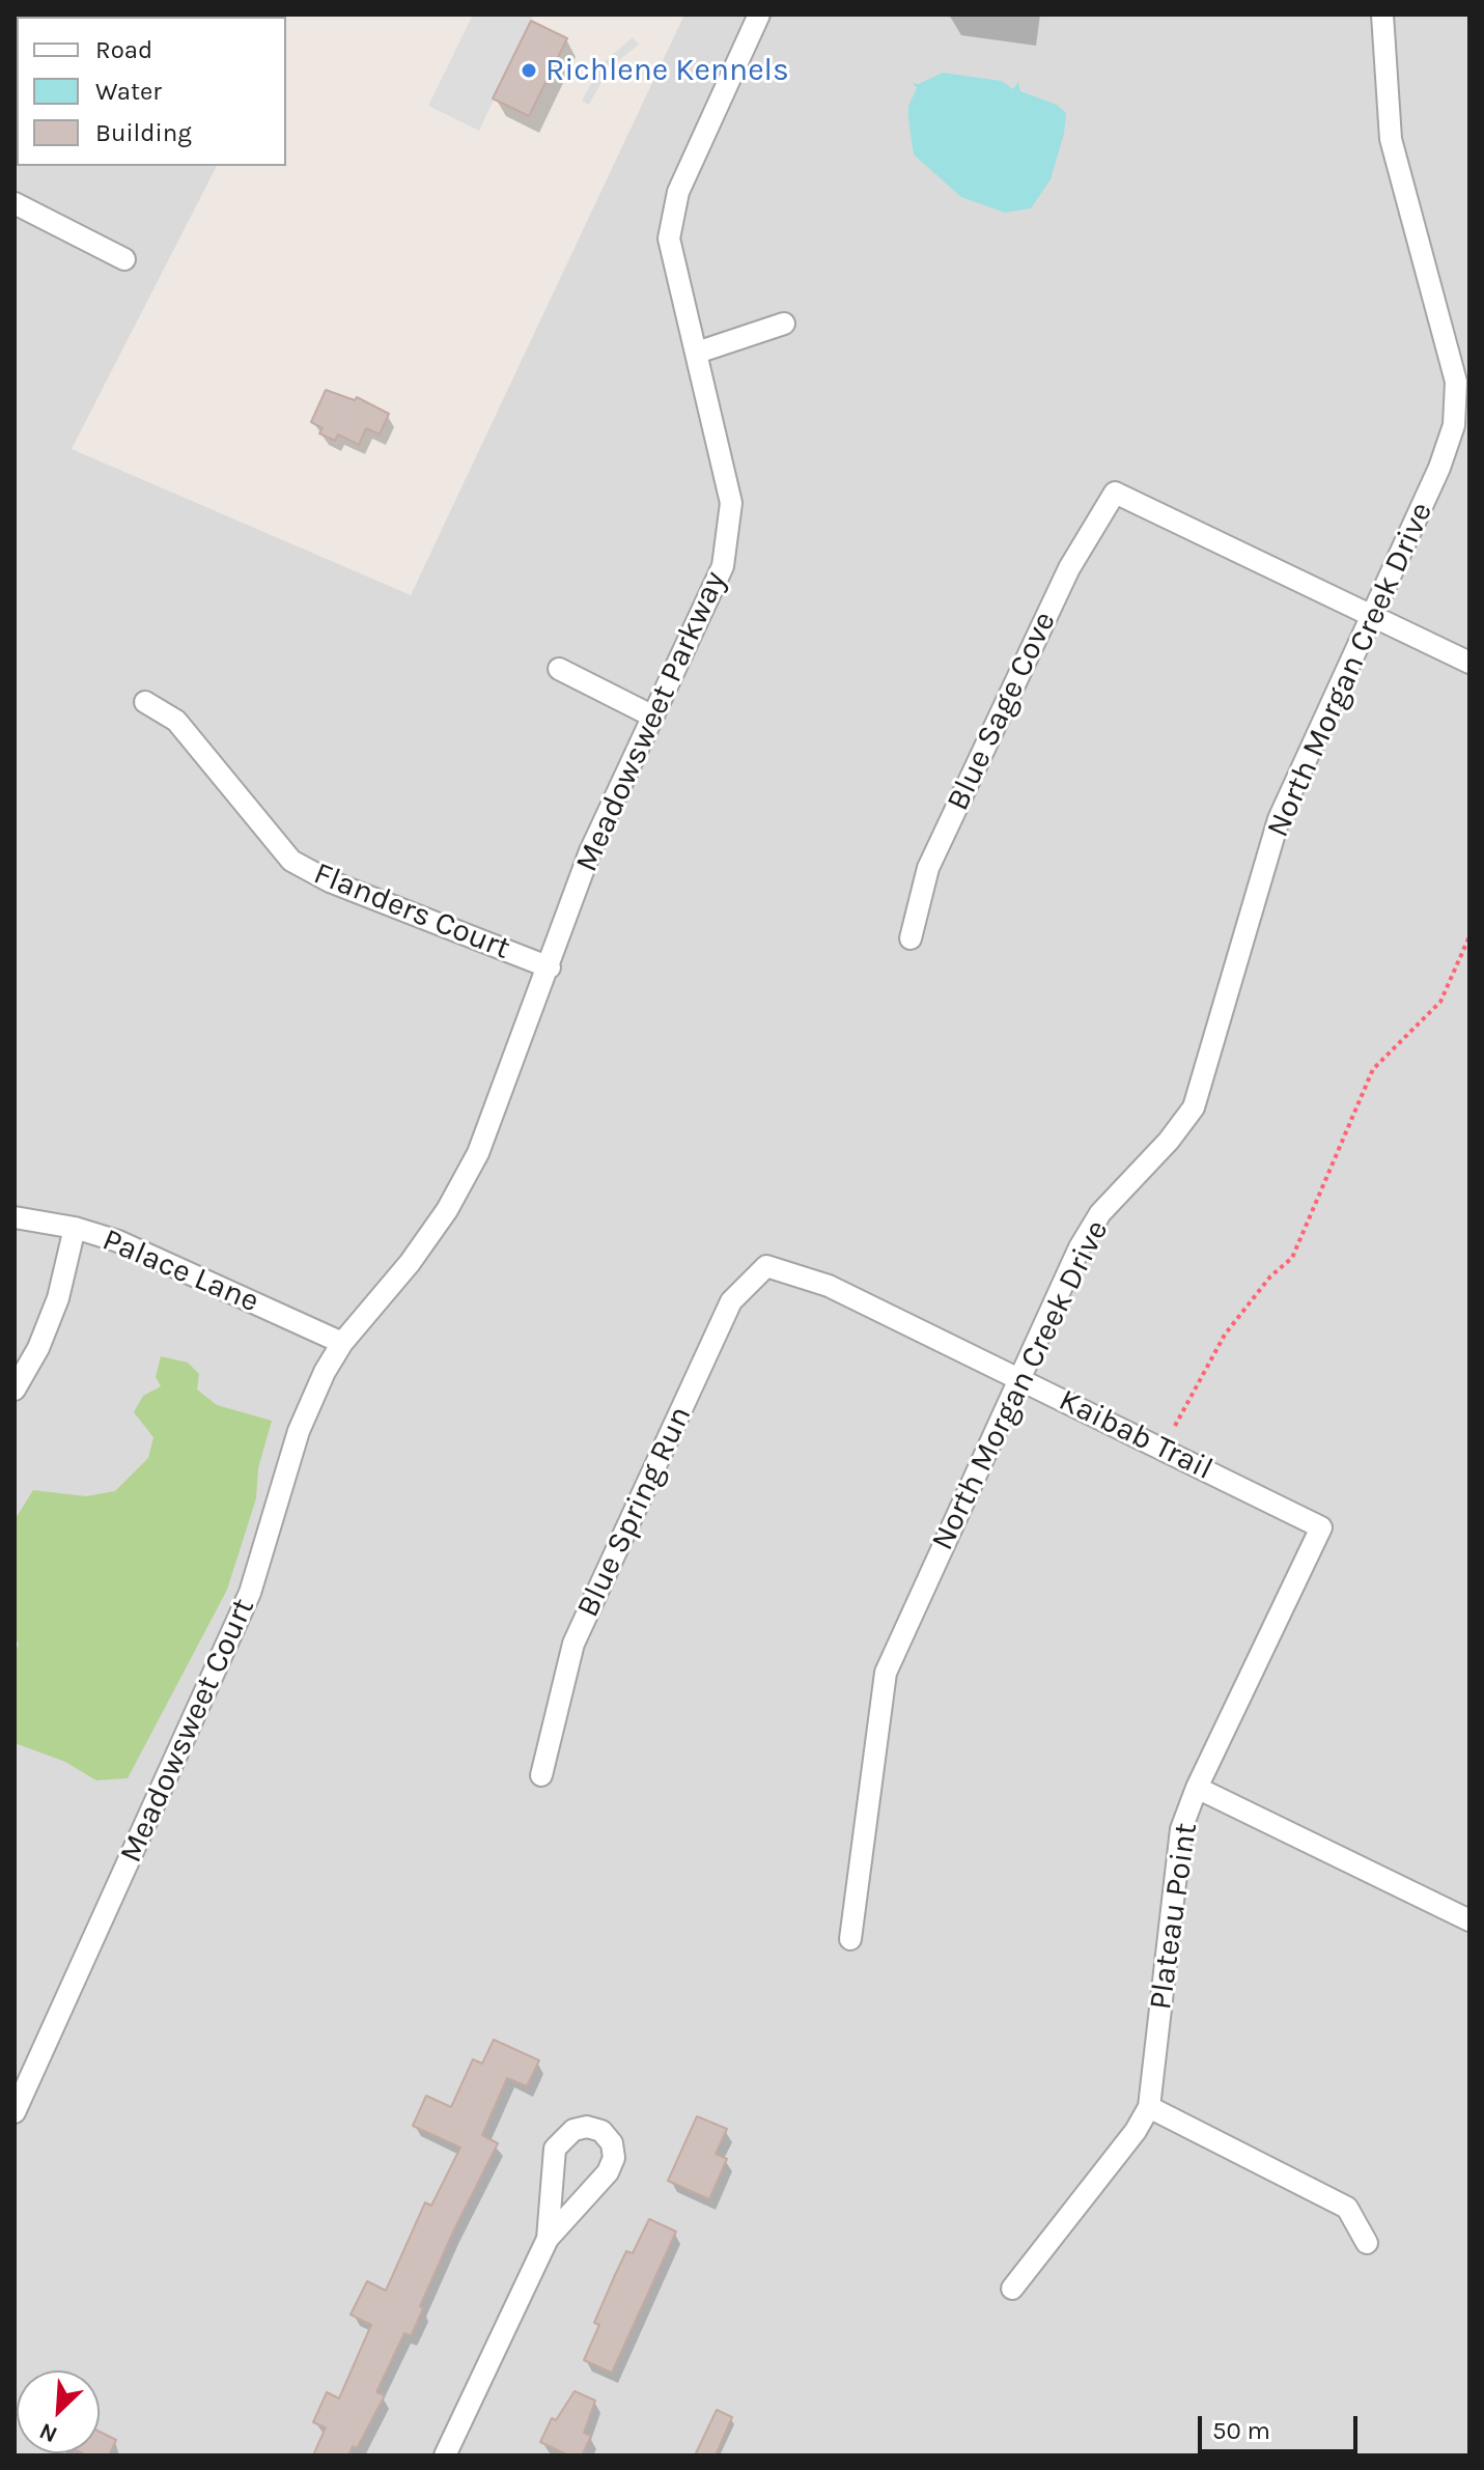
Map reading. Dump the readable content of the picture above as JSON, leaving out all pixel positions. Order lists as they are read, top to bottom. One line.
{"streets":{"street":["North Morgan Creek Drive","Blue Sage Cove","Meadowsweet Parkway","Flanders Court","Palace Lane","Kaibab Trail","Blue Spring Run","Meadowsweet Court","Plateau Point"]},"crossings":[["North Morgan Creek Drive","Blue Sage Cove"],["North Morgan Creek Drive","Kaibab Trail"],["Meadowsweet Parkway","Flanders Court"],["Meadowsweet Parkway","Palace Lane"],["Meadowsweet Parkway","Meadowsweet Court"],["Palace Lane","Meadowsweet Court"],["Kaibab Trail","Blue Spring Run"],["Kaibab Trail","Plateau Point"]],"places":["Richlene Kennels"],"legend":["Road","Water","Building"],"scale_bar":"50 m","north":"bottom left"}
